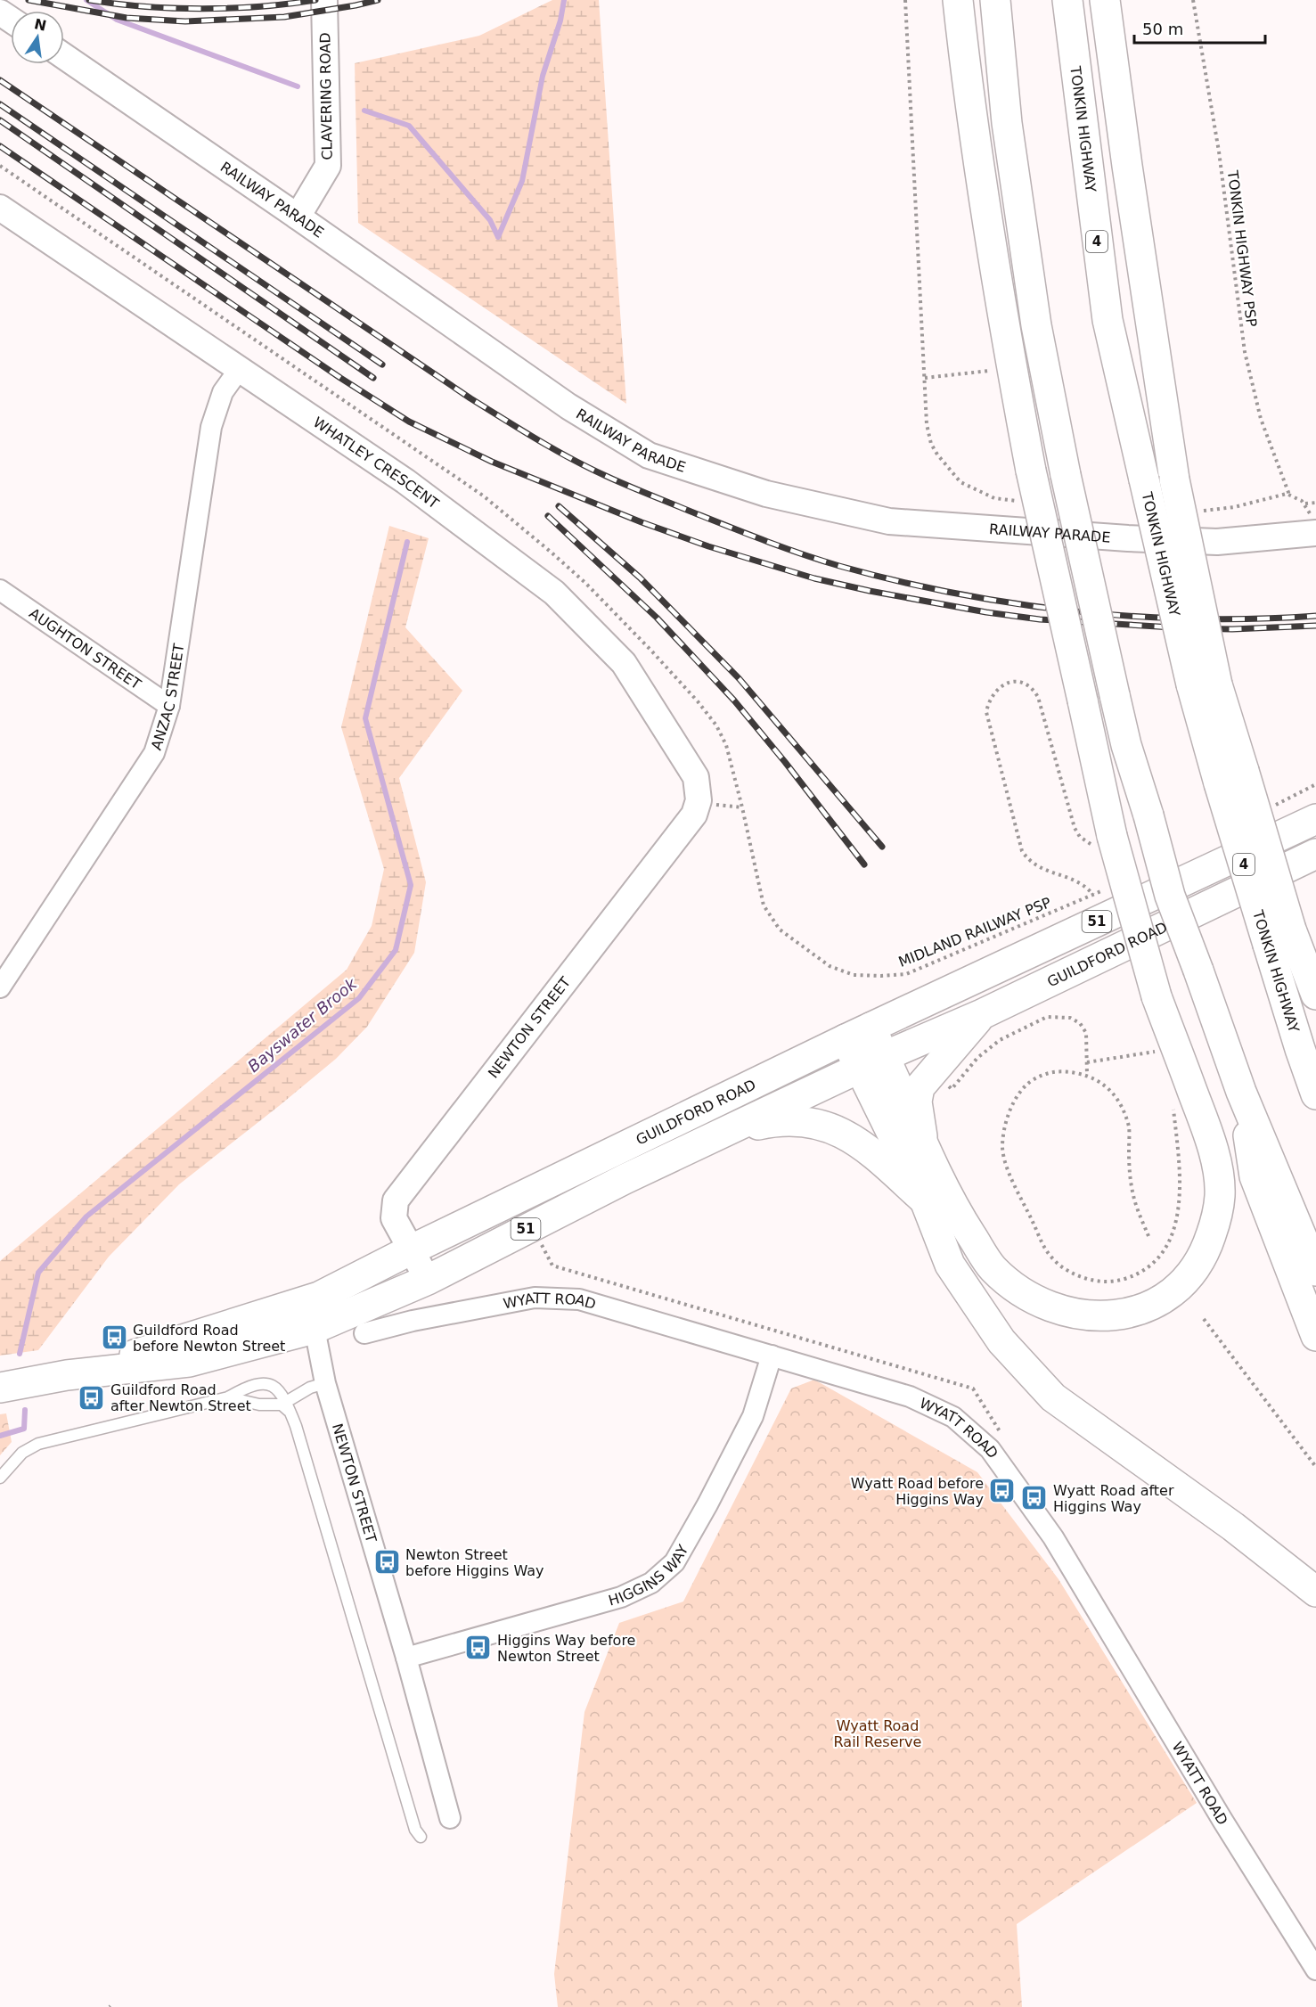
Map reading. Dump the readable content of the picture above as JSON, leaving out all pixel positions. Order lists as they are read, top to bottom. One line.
{"streets":{"highway":["TONKIN HIGHWAY","4","51","GUILDFORD ROAD"],"street":["CLAVERING ROAD","RAILWAY PARADE","WHATLEY CRESCENT","AUGHTON STREET","ANZAC STREET","NEWTON STREET","WYATT ROAD","HIGGINS WAY"],"path":["TONKIN HIGHWAY PSP","MIDLAND RAILWAY PSP"]},"crossings":[["CLAVERING ROAD","RAILWAY PARADE"],["WHATLEY CRESCENT","ANZAC STREET"],["WHATLEY CRESCENT","NEWTON STREET"],["AUGHTON STREET","ANZAC STREET"],["GUILDFORD ROAD","NEWTON STREET"],["NEWTON STREET","HIGGINS WAY"],["WYATT ROAD","HIGGINS WAY"]],"water":["Bayswater Brook"],"parks":["Wyatt Road Rail Reserve"],"places":{"bus stop":["Guildford Road before Newton Street","Guildford Road after Newton Street","Wyatt Road before Higgins Way","Wyatt Road after Higgins Way","Newton Street before Higgins Way","Higgins Way before Newton Street"]},"scale_bar":"50 m","north":"top"}
